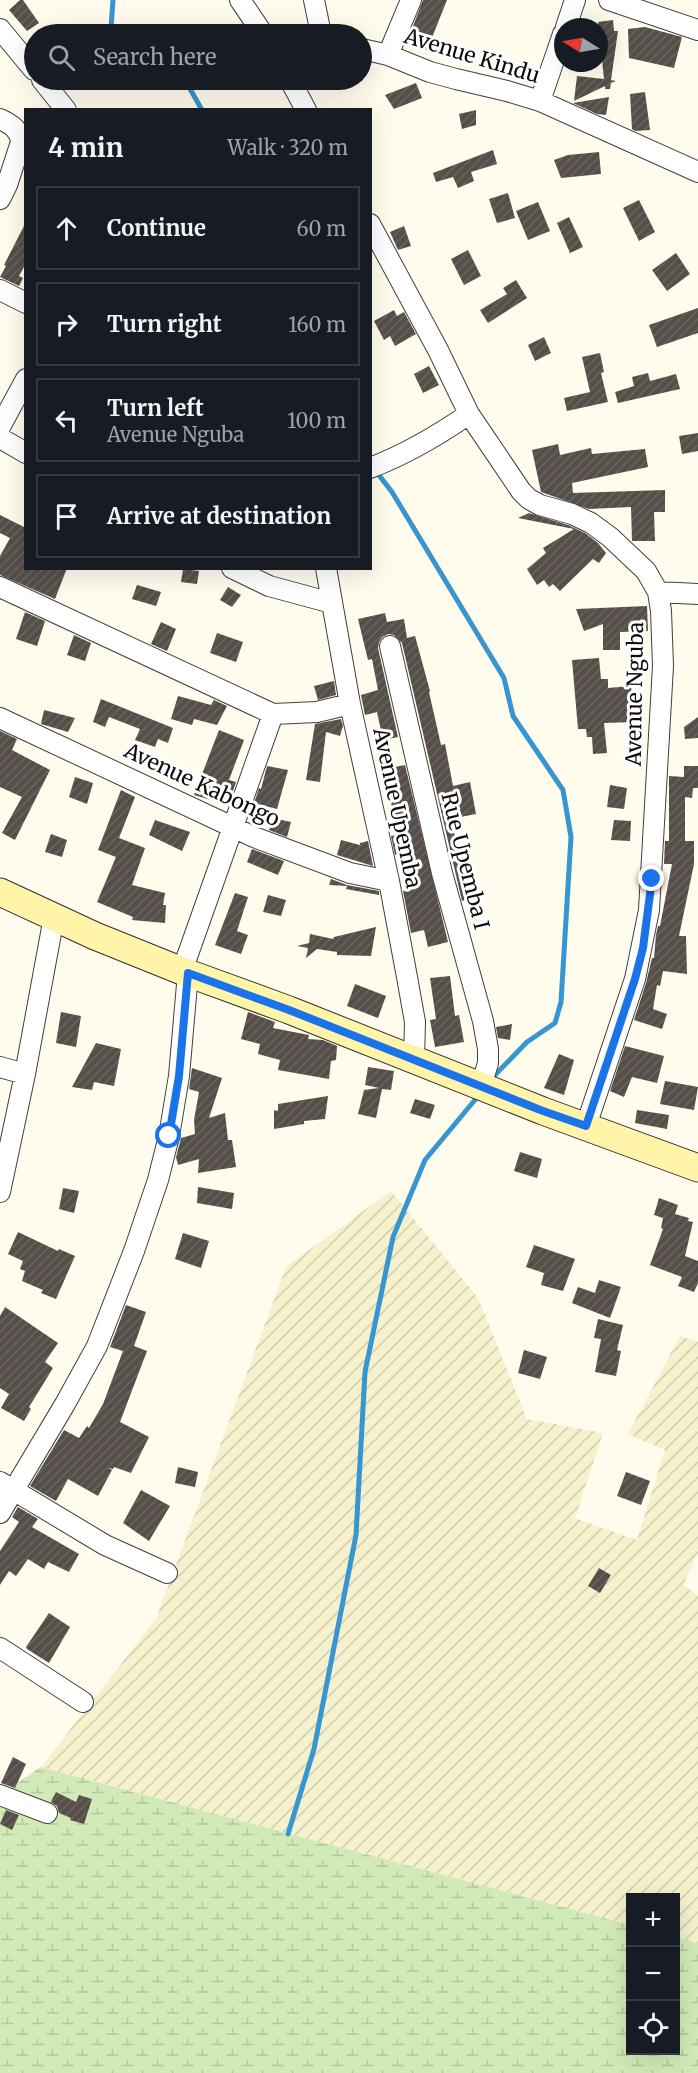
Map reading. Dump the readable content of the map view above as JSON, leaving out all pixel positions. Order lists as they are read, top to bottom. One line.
{"streets":{"street":["Avenue Kindu","Avenue Nguba","Avenue Kabongo","Avenue Upemba","Rue Upemba I"]},"crossings":[["Avenue Kabongo","Avenue Upemba"]],"north":"left","page":{"search":"Search here","heading":["4 min","Walk · 320 m"],"list":[["Continue","60 m"],["Turn right","160 m"],["Turn left","Avenue Nguba","100 m"],"Arrive at destination"],"map_buttons":["+","−"]}}
